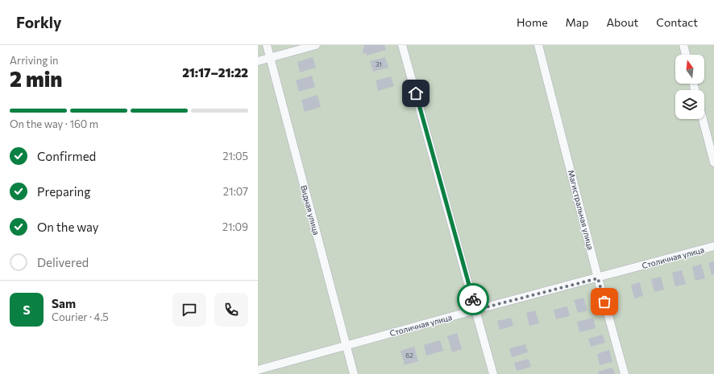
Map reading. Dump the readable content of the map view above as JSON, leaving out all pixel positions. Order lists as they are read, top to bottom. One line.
{"streets":{"street":["Видная улица","Магистральная улица","Столичная улица"]},"crossings":[["Видная улица","Столичная улица"],["Магистральная улица","Столичная улица"]],"house_numbers":["31","62"],"north":"top","page":{"header":"Forkly","nav":["Home","Map","About","Contact"],"heading":["2 min","Arriving in","21:17–21:22"],"panel":["Sam","Courier · 4.5"],"bar":"On the way · 160 m","list":[["Confirmed","21:05"],["Preparing","21:07"],["On the way","21:09"],"Delivered"],"round":"S"}}
